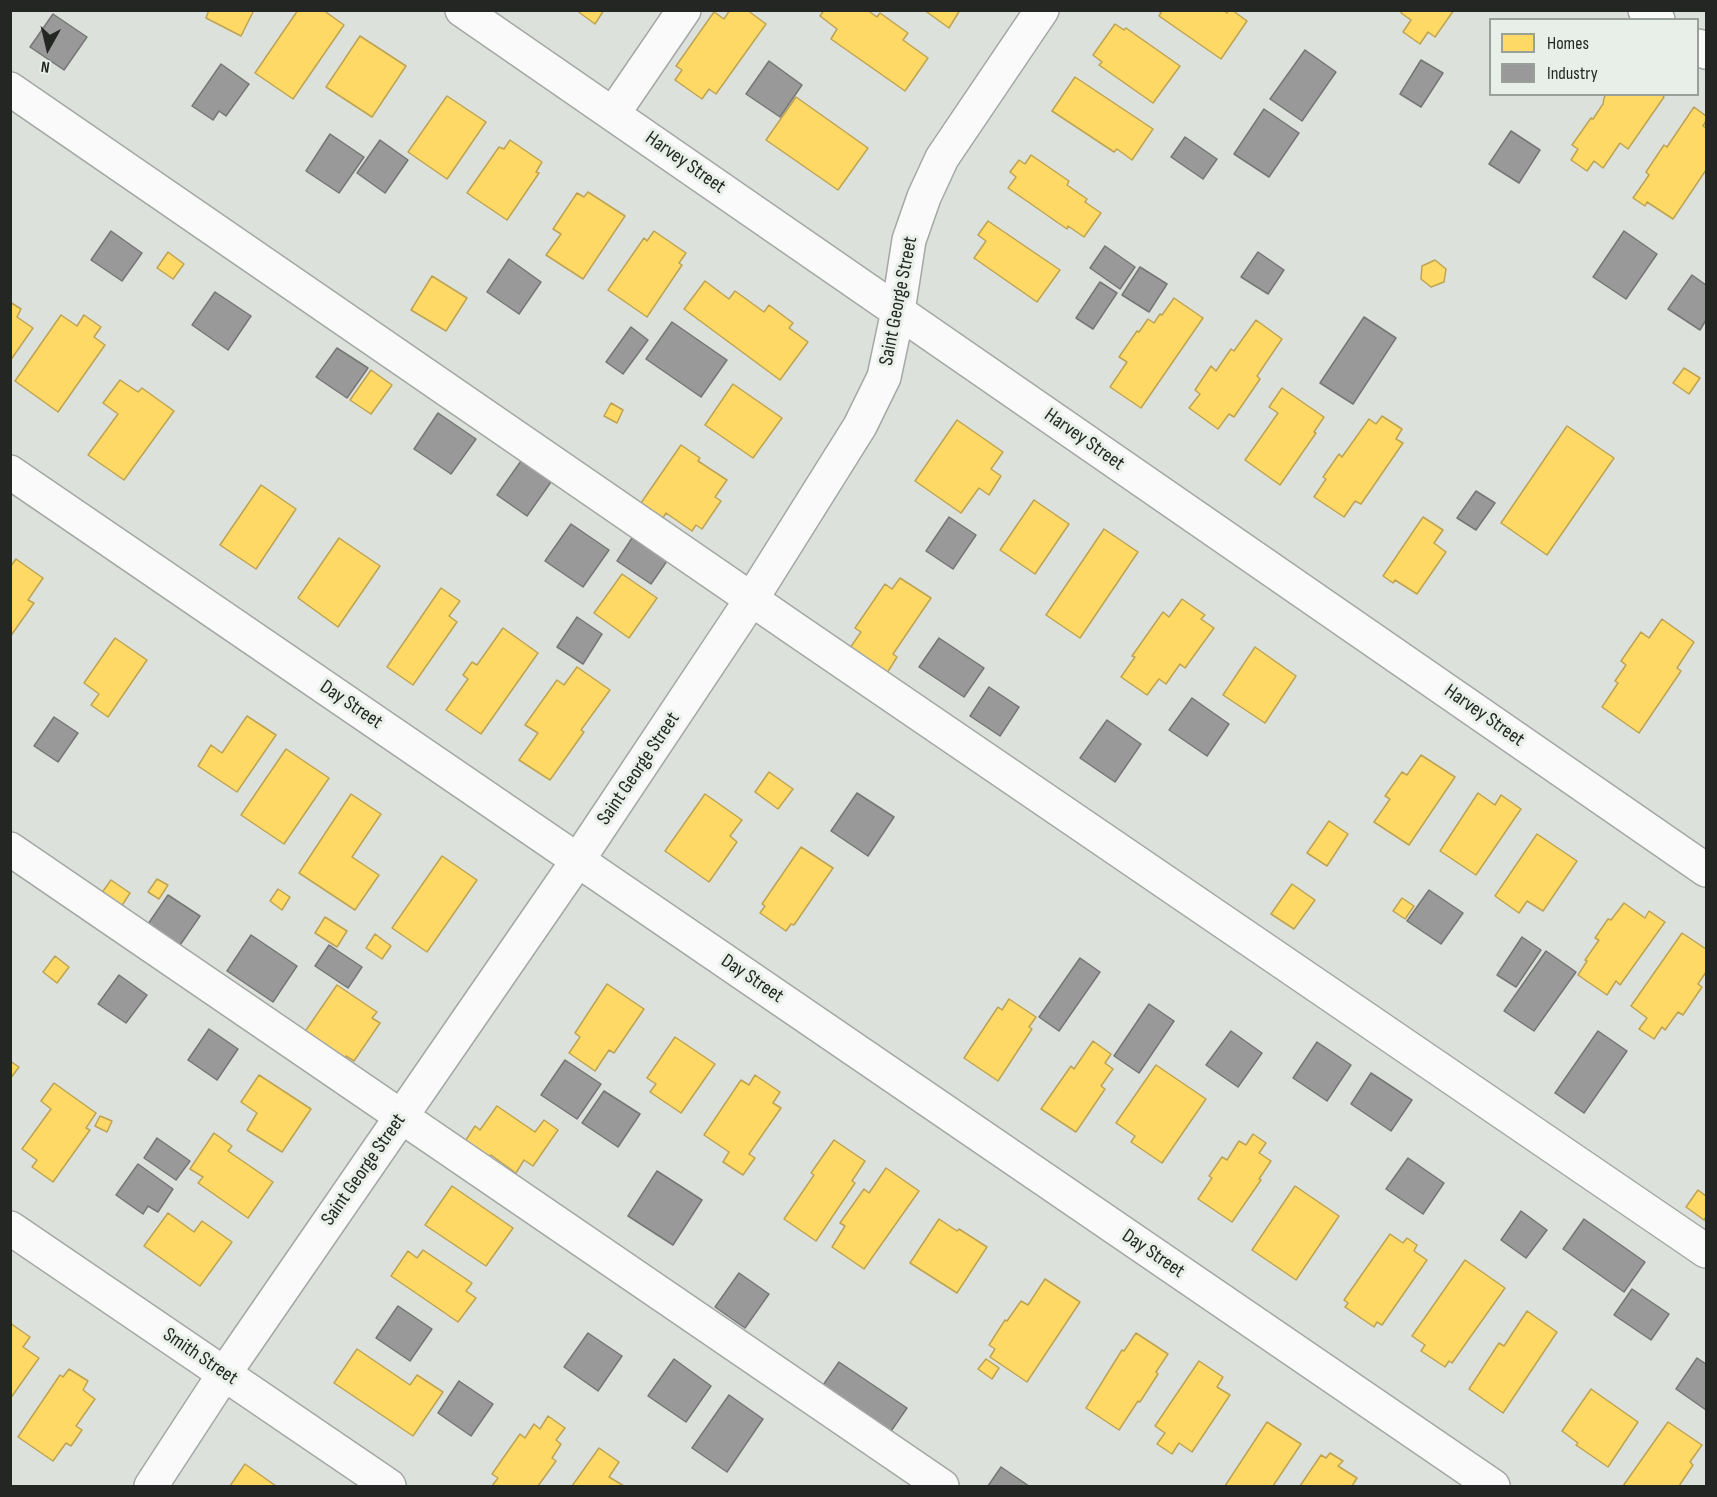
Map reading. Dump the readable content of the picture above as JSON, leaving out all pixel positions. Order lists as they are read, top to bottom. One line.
{"streets":{"street":["Harvey Street","Saint George Street","Day Street","Smith Street"]},"crossings":[["Harvey Street","Saint George Street"],["Saint George Street","Day Street"],["Saint George Street","Smith Street"]],"legend":["Homes","Industry"],"north":"bottom"}
